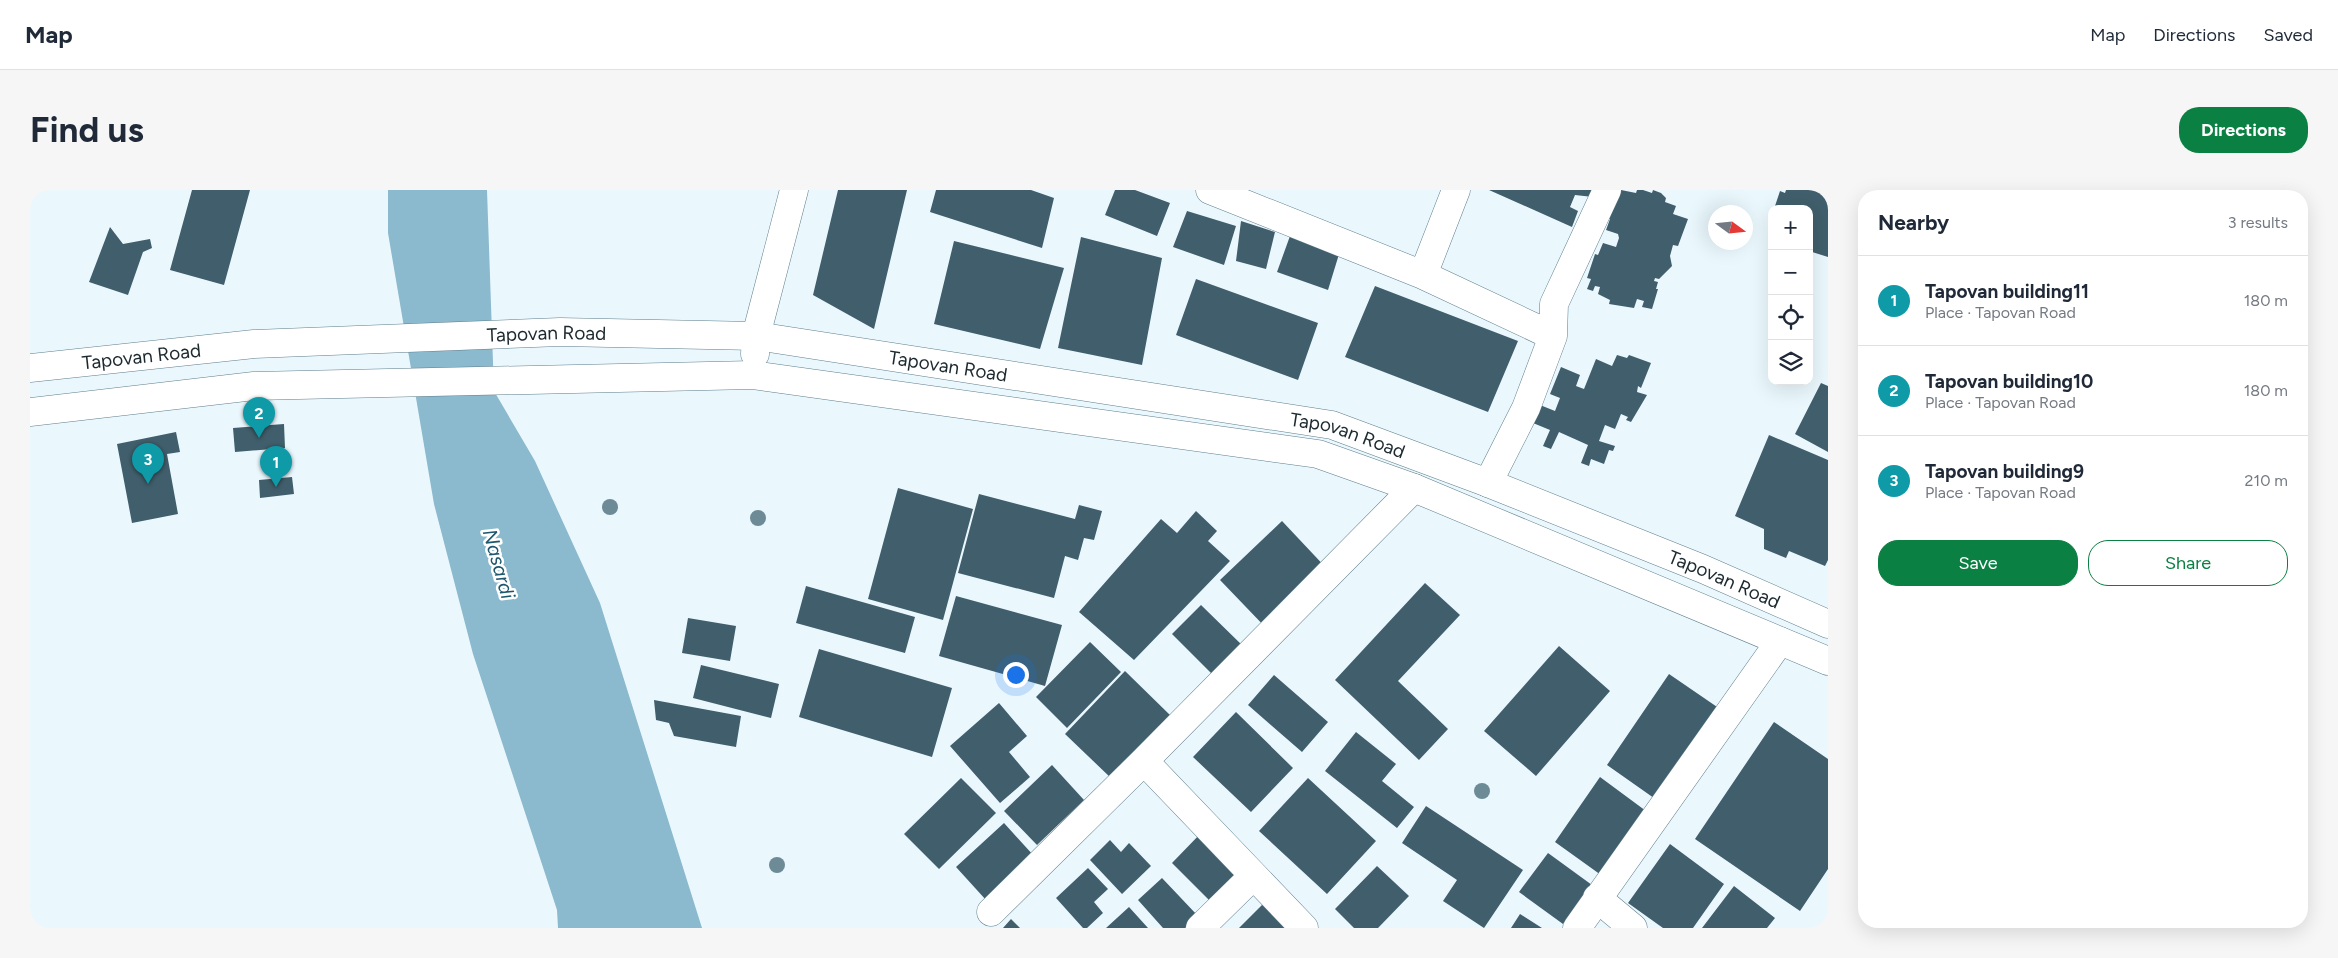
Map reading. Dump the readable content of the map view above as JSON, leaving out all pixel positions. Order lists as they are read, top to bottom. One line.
{"streets":{"main road":["Tapovan Road"]},"water":["Nasardi"],"north":"right","page":{"header":"Map","nav":["Map","Directions","Saved"],"buttons":["Directions",["Save","Share"]],"title":"Find us","heading":["Nearby","3 results"],"map_buttons":["+","−"],"list":[{"mark":"1","name":"Tapovan building11","note":"Place · Tapovan Road","value":"180 m"},{"mark":"2","name":"Tapovan building10","note":"Place · Tapovan Road","value":"180 m"},{"mark":"3","name":"Tapovan building9","note":"Place · Tapovan Road","value":"210 m"}],"pins":["2","3","1"]}}
